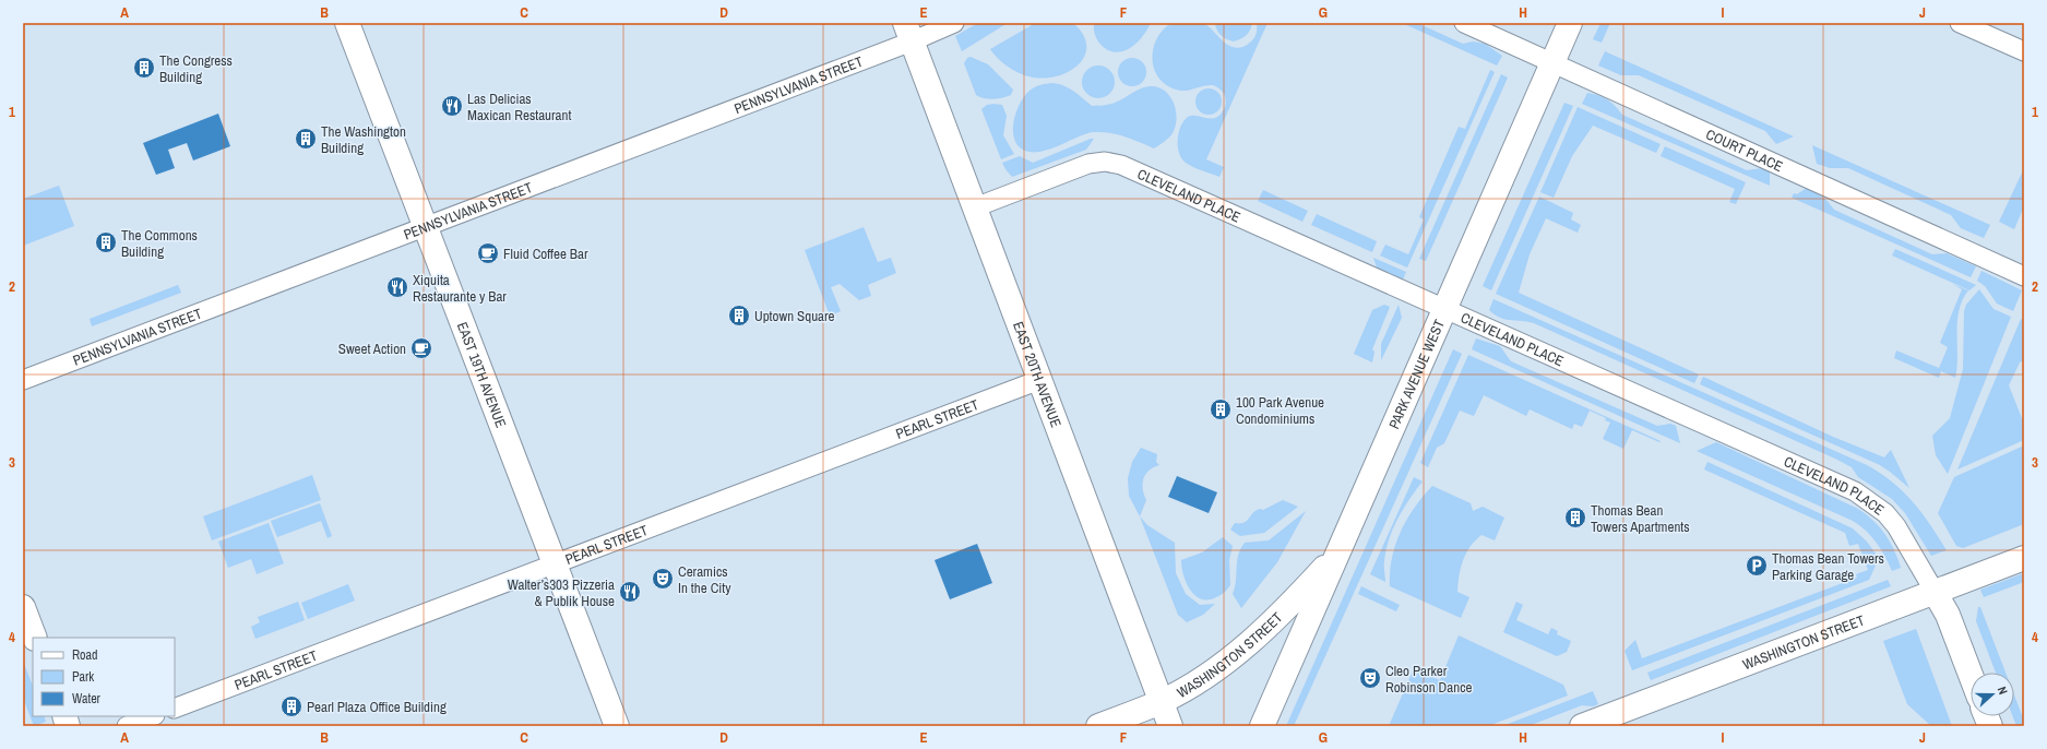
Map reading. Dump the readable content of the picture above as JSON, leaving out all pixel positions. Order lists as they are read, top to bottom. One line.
{"streets":{"street":["PENNSYLVANIA STREET","COURT PLACE","CLEVELAND PLACE","EAST 19TH AVENUE","EAST 20TH AVENUE","PARK AVENUE WEST","PEARL STREET","WASHINGTON STREET"]},"crossings":[["PENNSYLVANIA STREET","EAST 19TH AVENUE"],["PENNSYLVANIA STREET","EAST 20TH AVENUE"],["COURT PLACE","PARK AVENUE WEST"],["CLEVELAND PLACE","EAST 20TH AVENUE"],["CLEVELAND PLACE","PARK AVENUE WEST"],["CLEVELAND PLACE","WASHINGTON STREET"],["EAST 19TH AVENUE","PEARL STREET"],["EAST 20TH AVENUE","PEARL STREET"],["EAST 20TH AVENUE","WASHINGTON STREET"],["PARK AVENUE WEST","WASHINGTON STREET"]],"places":{"building":["The Congress Building","The Washington Building","The Commons Building","Uptown Square","100 Park Avenue Condominiums","Thomas Bean Towers Apartments","Pearl Plaza Office Building"],"restaurant":["Las Delicias Maxican Restaurant","Xiquita Restaurante y Bar","Walter’s303 Pizzeria & Publik House"],"cafe":["Fluid Coffee Bar","Sweet Action"],"parking":["Thomas Bean Towers Parking Garage"],"theatre":["Ceramics In the City","Cleo Parker Robinson Dance"]},"legend":["Road","Park","Water"],"north":"right","grid":{"columns":["A","B","C","D","E","F","G","H","I","J"],"rows":["1","2","3","4"]}}
